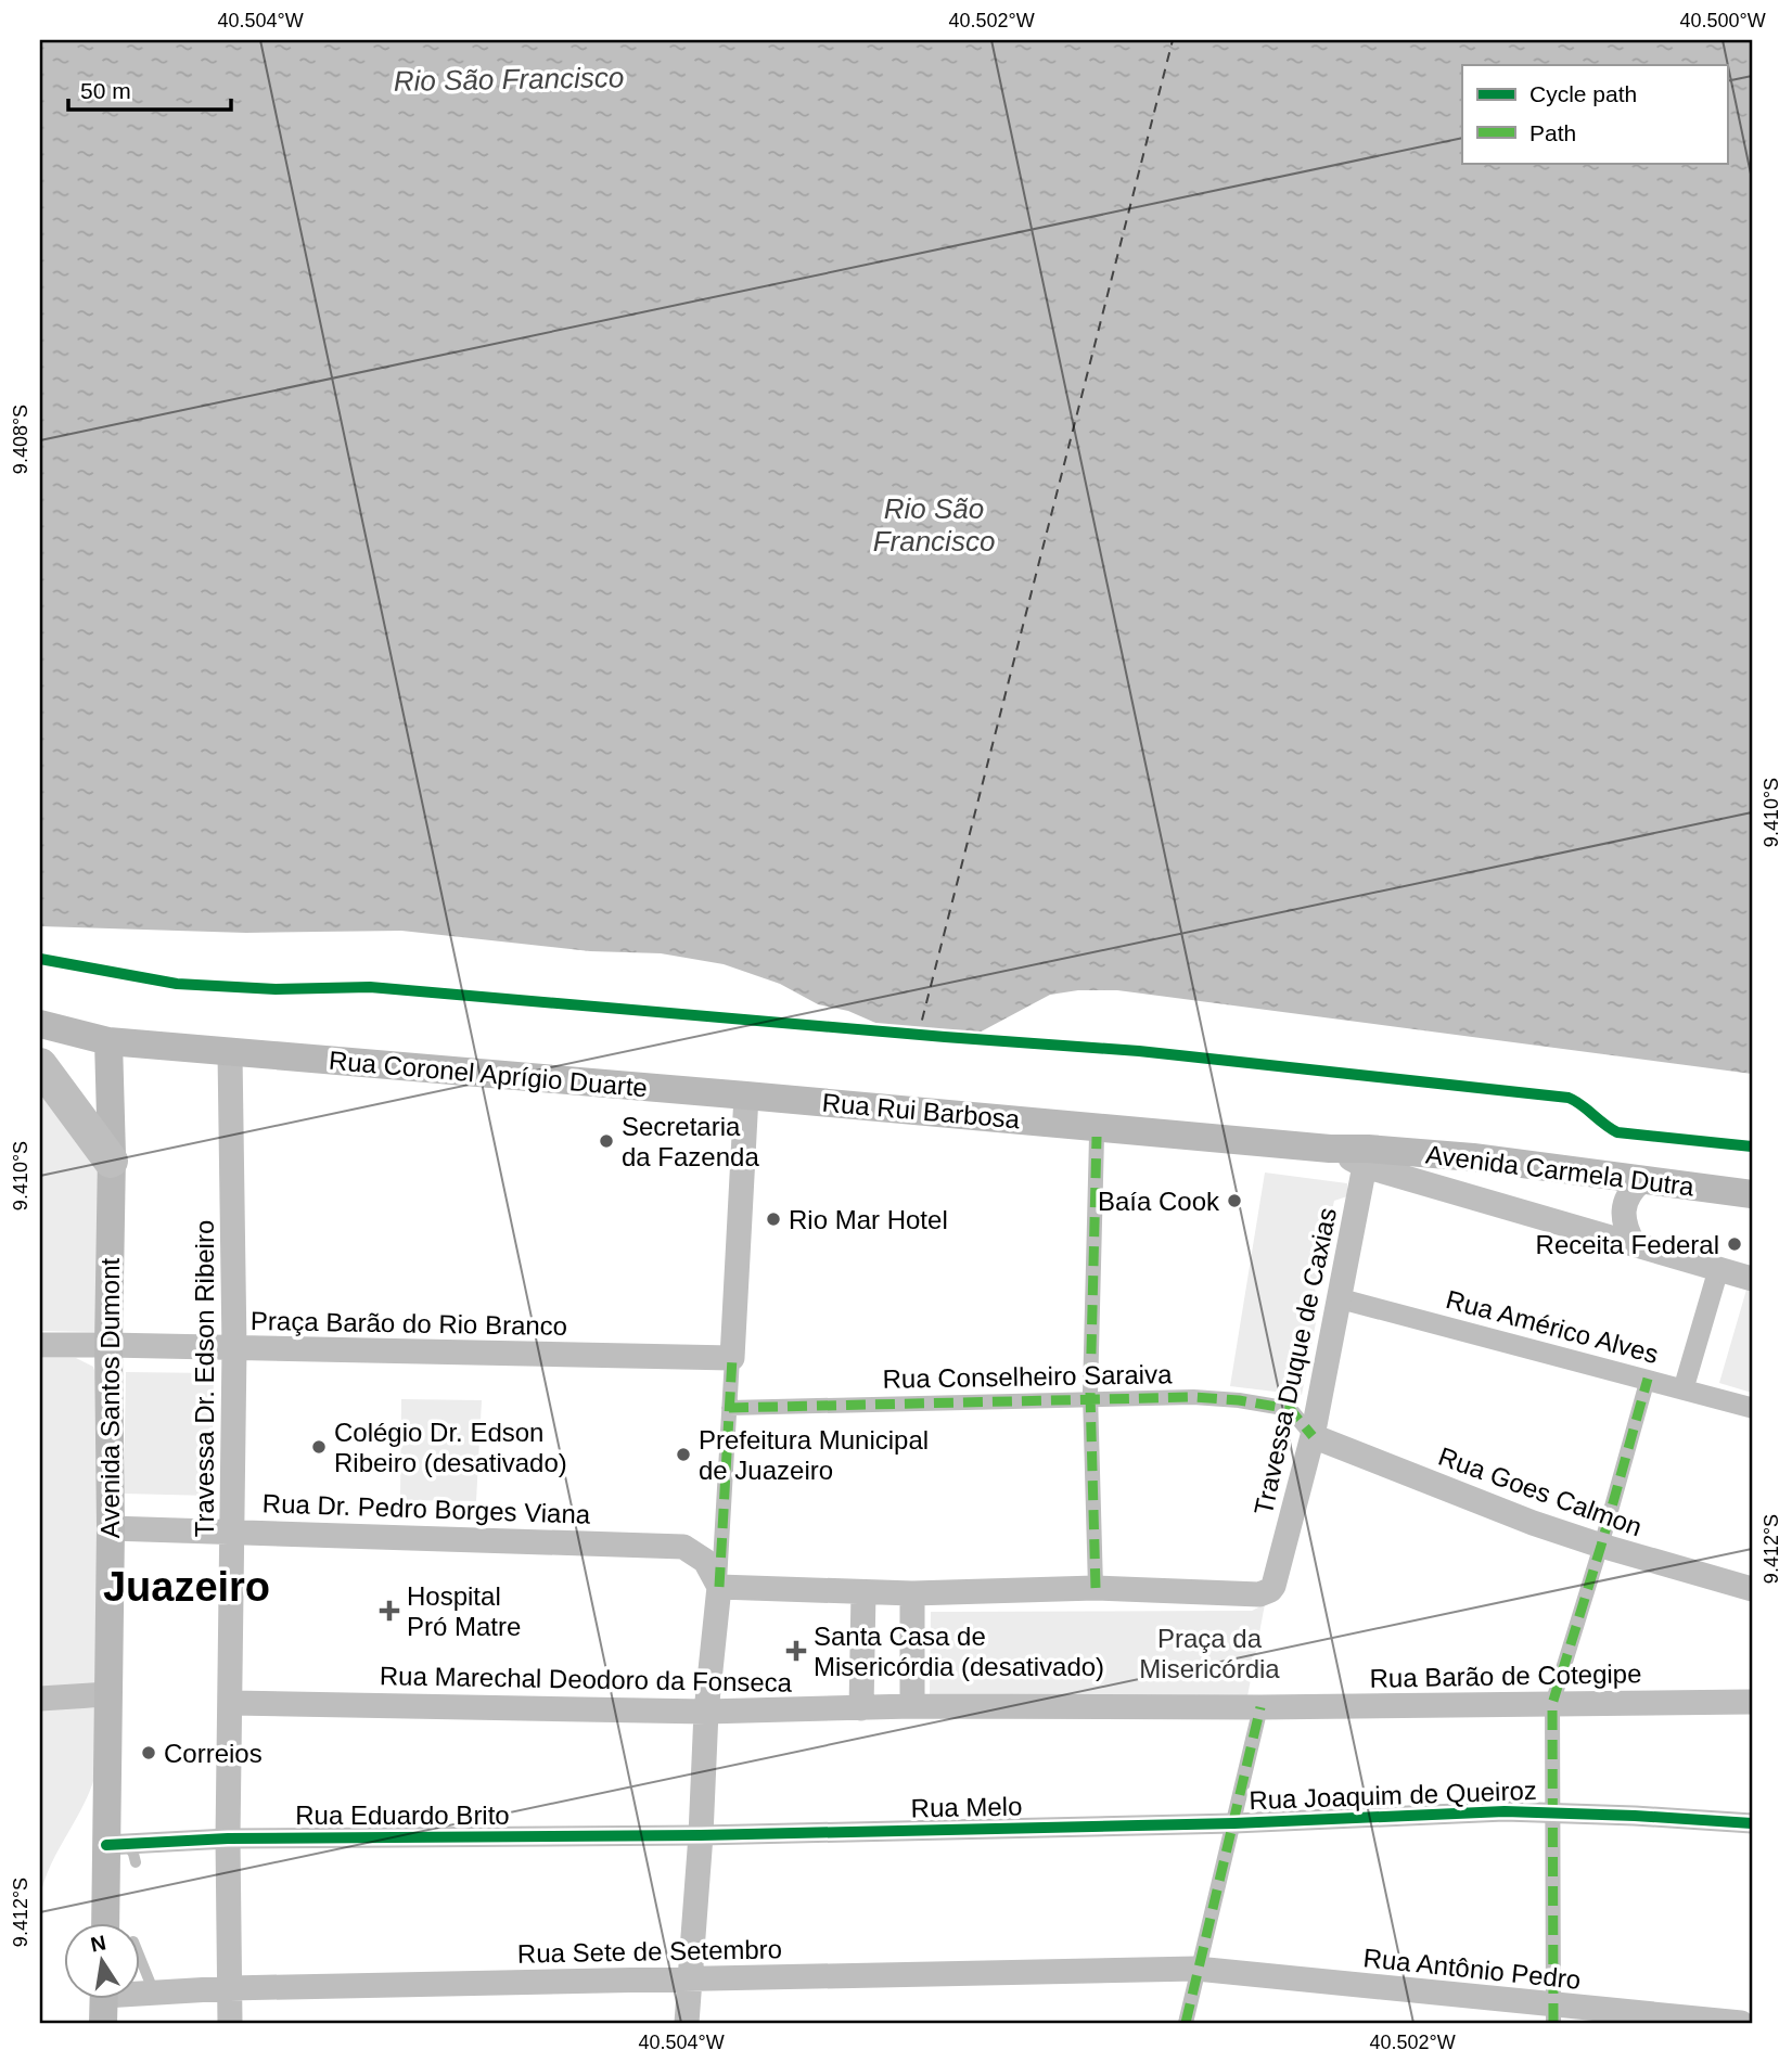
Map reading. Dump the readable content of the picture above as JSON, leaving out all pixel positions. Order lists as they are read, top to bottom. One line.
{"streets":{"main road":["Rua Coronel Aprígio Duarte","Rua Rui Barbosa","Avenida Carmela Dutra","Avenida Santos Dumont"],"street":["Praça Barão do Rio Branco","Rua Américo Alves","Travessa Duque de Caxias","Rua Conselheiro Saraiva","Travessa Dr. Edson Ribeiro","Rua Goes Calmon","Rua Dr. Pedro Borges Viana","Rua Barão de Cotegipe","Rua Marechal Deodoro da Fonseca","Rua Joaquim de Queiroz","Rua Melo","Rua Eduardo Brito","Rua Sete de Setembro","Rua Antônio Pedro"]},"crossings":[["Rua Coronel Aprígio Duarte","Rua Rui Barbosa"],["Rua Coronel Aprígio Duarte","Travessa Dr. Edson Ribeiro"],["Rua Coronel Aprígio Duarte","Avenida Santos Dumont"],["Rua Rui Barbosa","Avenida Carmela Dutra"],["Avenida Carmela Dutra","Travessa Duque de Caxias"],["Praça Barão do Rio Branco","Travessa Dr. Edson Ribeiro"],["Praça Barão do Rio Branco","Avenida Santos Dumont"],["Rua Américo Alves","Travessa Duque de Caxias"],["Travessa Duque de Caxias","Rua Conselheiro Saraiva"],["Travessa Duque de Caxias","Rua Goes Calmon"],["Rua Conselheiro Saraiva","Rua Goes Calmon"],["Travessa Dr. Edson Ribeiro","Rua Dr. Pedro Borges Viana"],["Travessa Dr. Edson Ribeiro","Rua Marechal Deodoro da Fonseca"],["Travessa Dr. Edson Ribeiro","Rua Eduardo Brito"],["Travessa Dr. Edson Ribeiro","Rua Sete de Setembro"],["Avenida Santos Dumont","Rua Dr. Pedro Borges Viana"],["Avenida Santos Dumont","Rua Eduardo Brito"],["Rua Barão de Cotegipe","Rua Marechal Deodoro da Fonseca"],["Rua Joaquim de Queiroz","Rua Melo"],["Rua Melo","Rua Eduardo Brito"],["Rua Sete de Setembro","Rua Antônio Pedro"]],"districts":["Juazeiro"],"water":["Rio São Francisco"],"parks":["Praça da Misericórdia"],"places":{"other":["Secretaria da Fazenda","Baía Cook","Rio Mar Hotel","Receita Federal","Colégio Dr. Edson Ribeiro (desativado)","Prefeitura Municipal de Juazeiro","Correios"],"health":["Hospital Pró Matre","Santa Casa de Misericórdia (desativado)"]},"legend":["Cycle path","Path"],"scale_bar":"50 m","north":"top","coordinates":["40.504°W","40.502°W","40.500°W","9.408°S","9.410°S","9.412°S"]}
